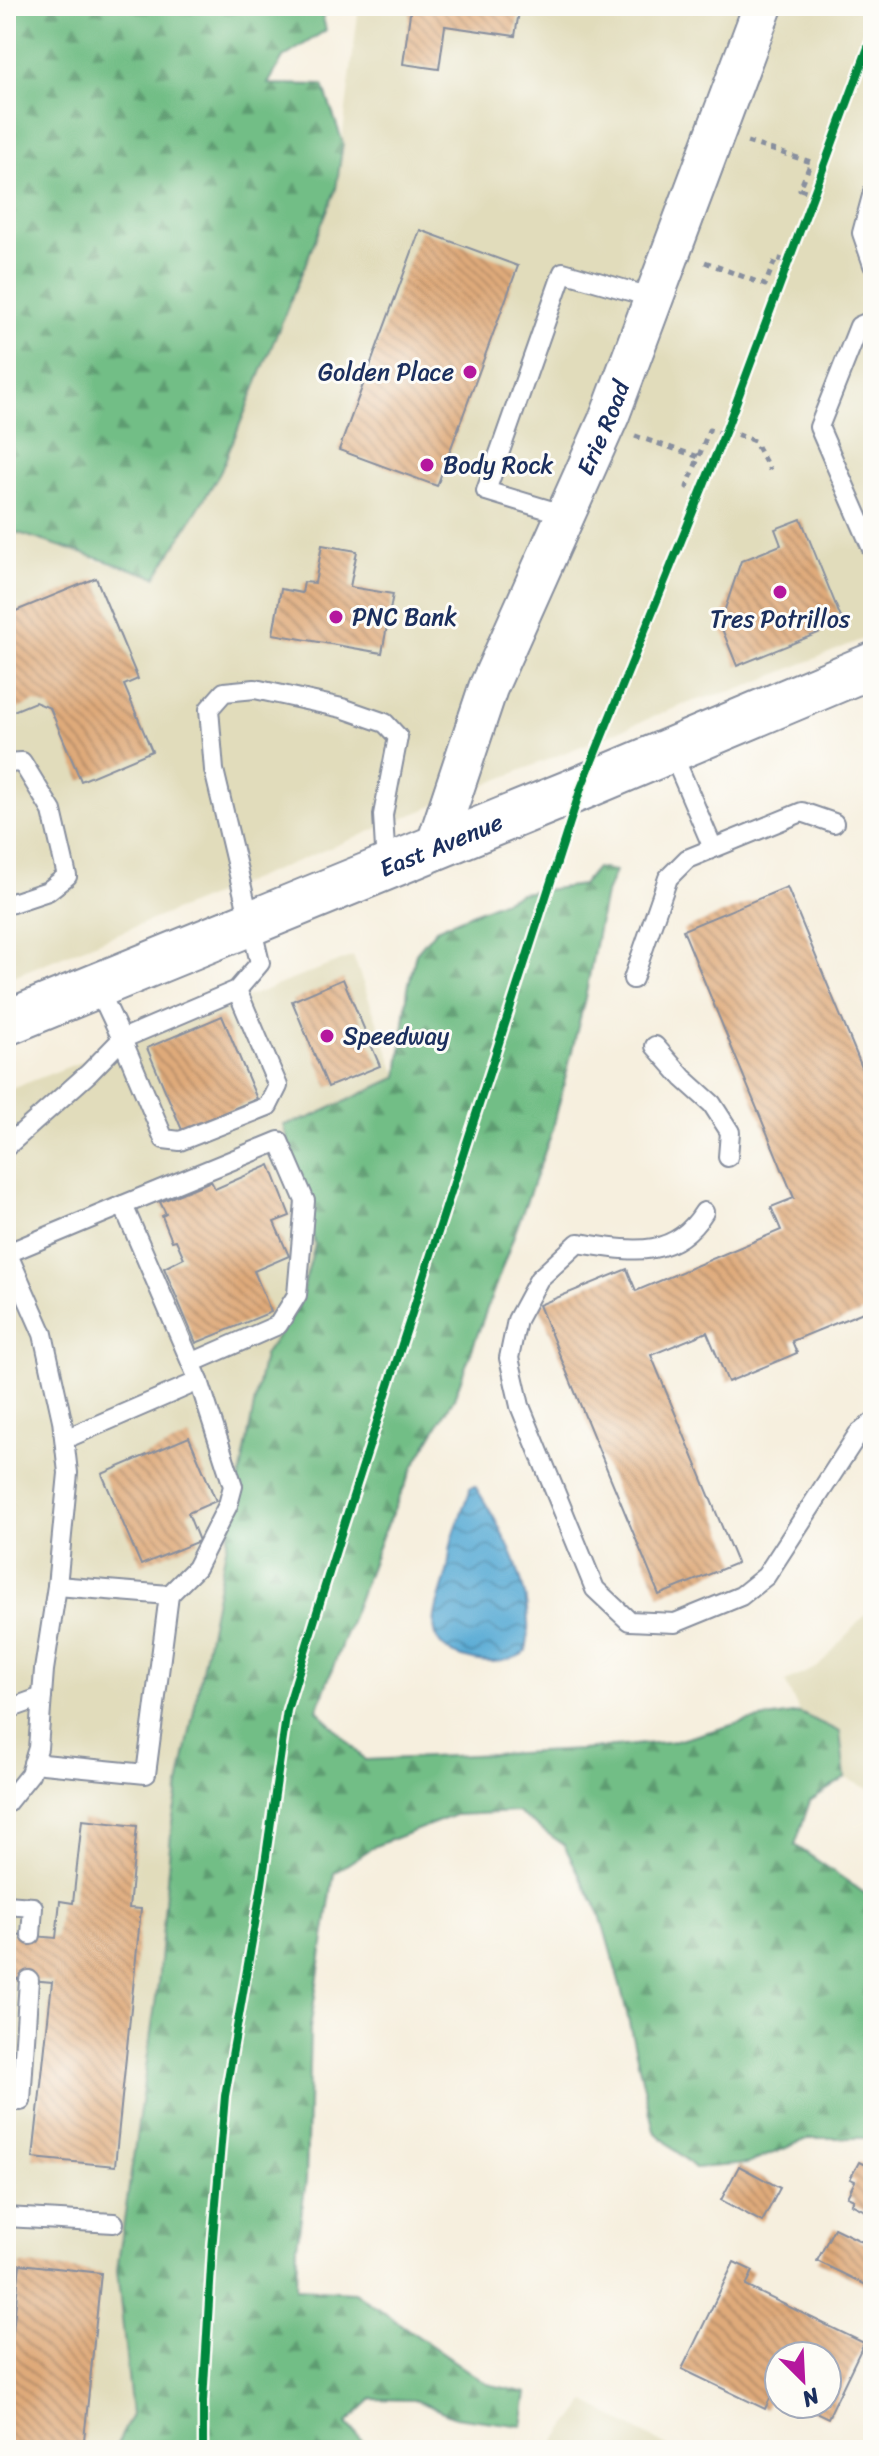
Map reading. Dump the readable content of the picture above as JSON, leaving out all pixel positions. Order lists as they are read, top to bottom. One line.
{"streets":{"main road":["East Avenue"],"street":["Erie Road"]},"crossings":[["Erie Road","East Avenue"]],"places":["Golden Place","Body Rock","Tres Potrillos","PNC Bank","Speedway"],"north":"bottom right"}
